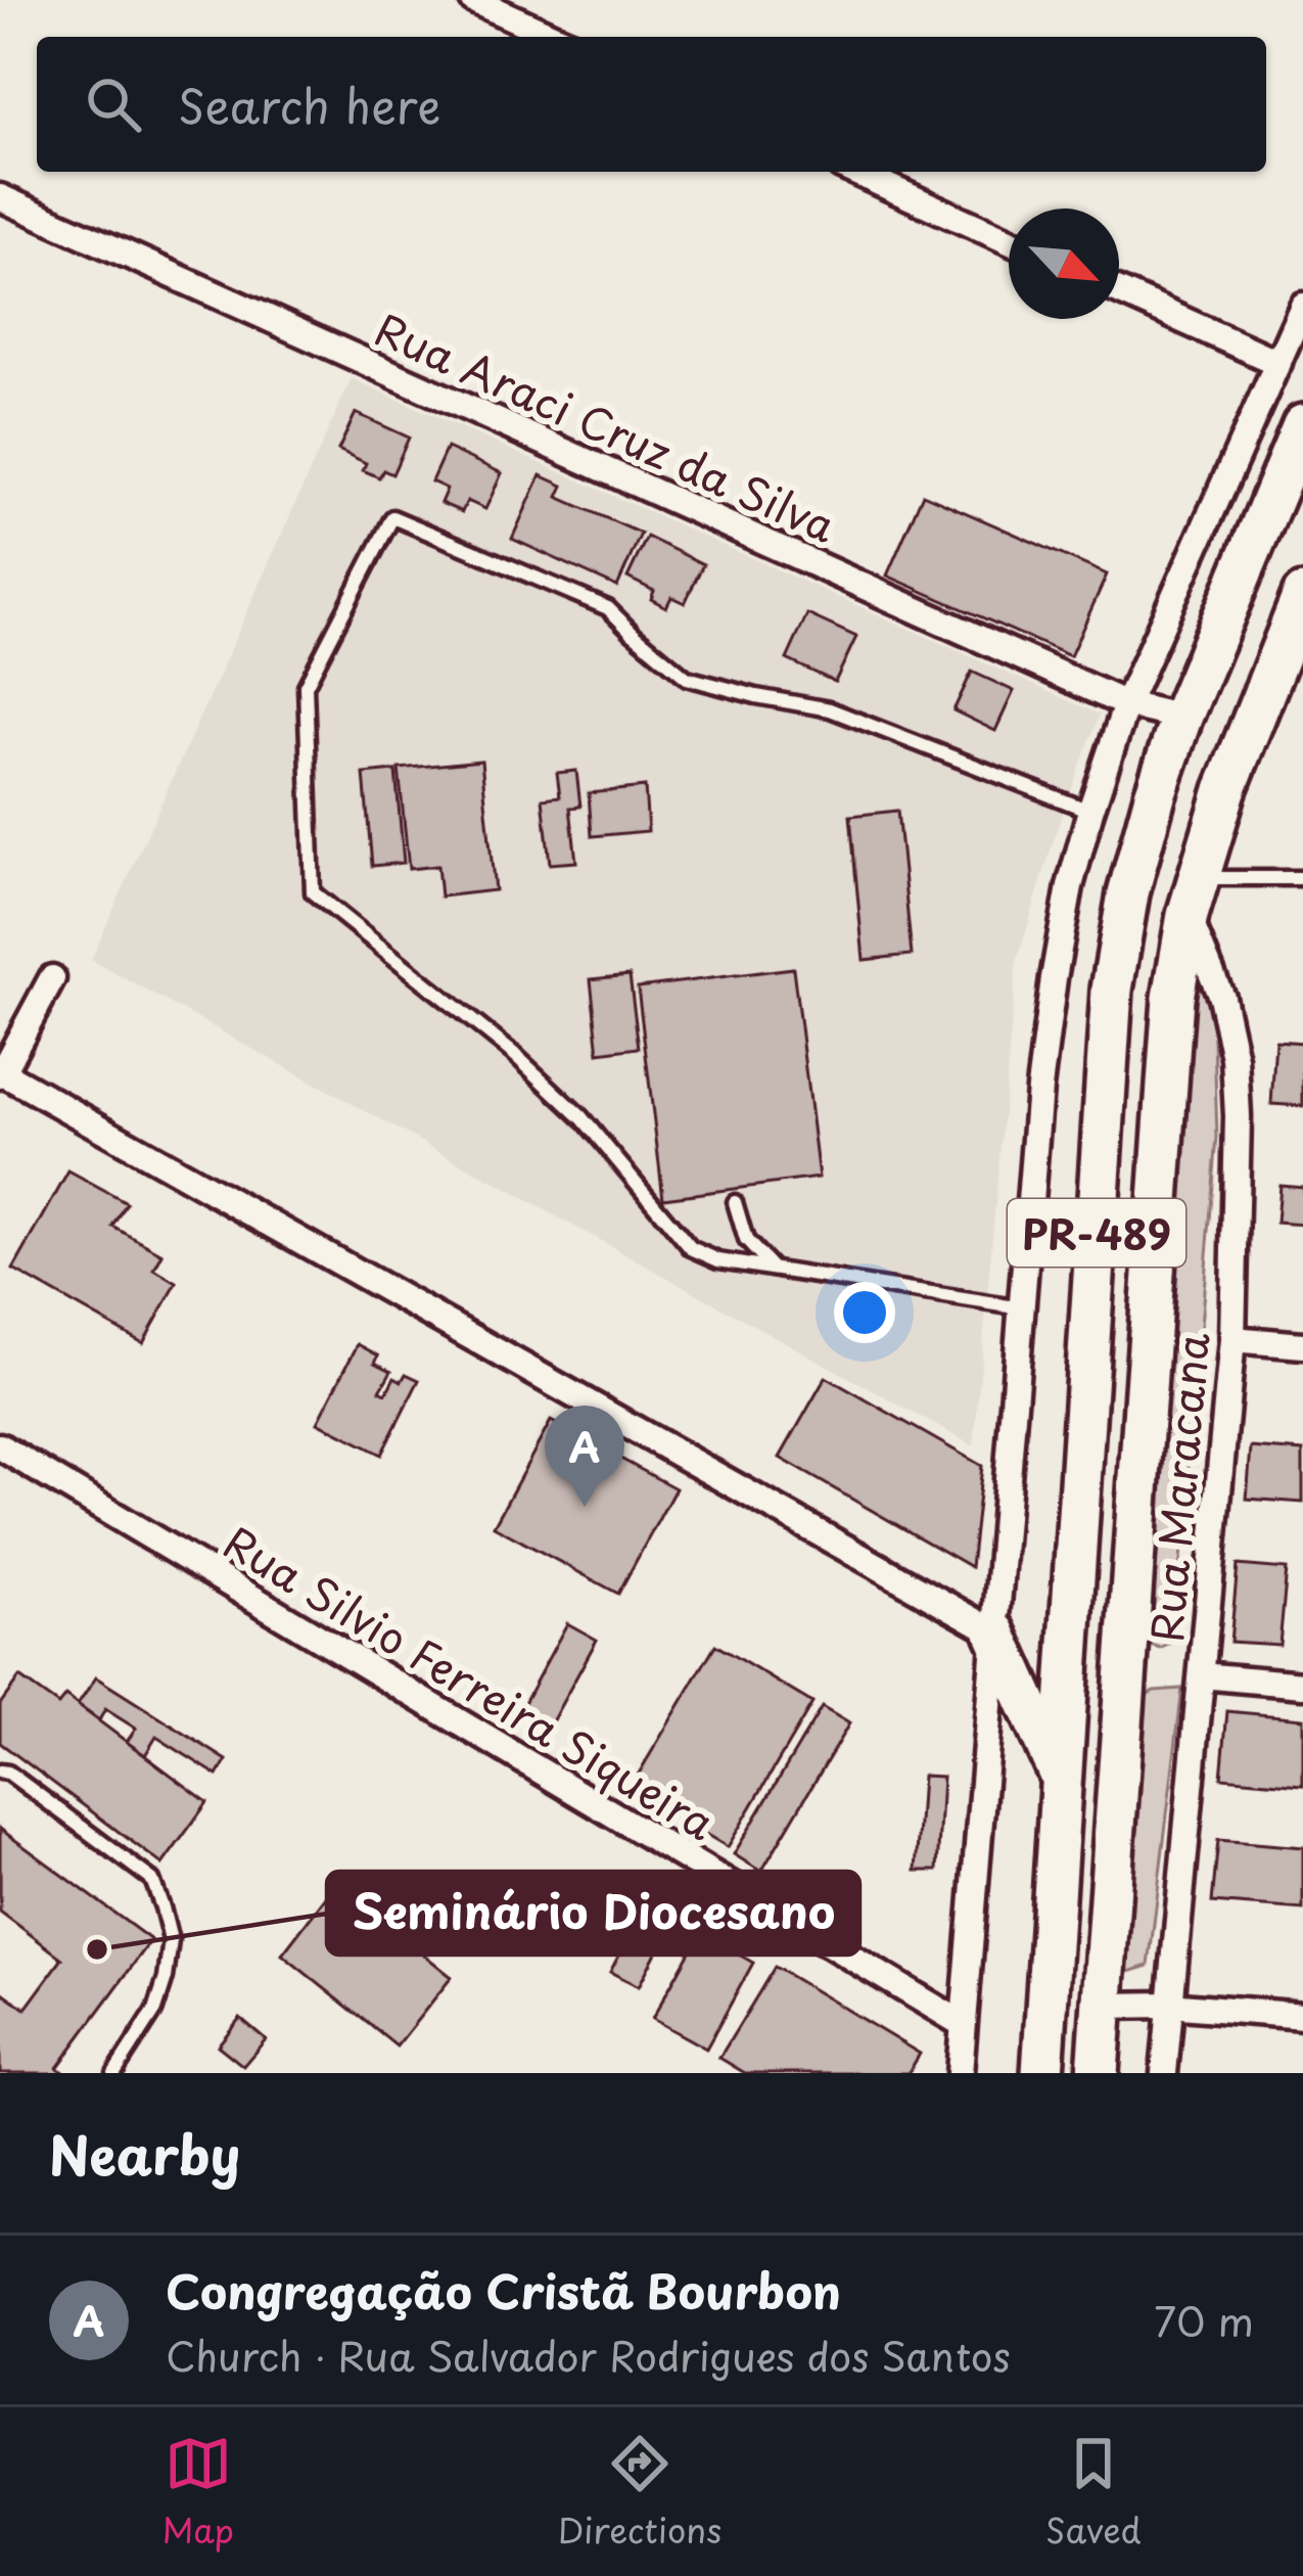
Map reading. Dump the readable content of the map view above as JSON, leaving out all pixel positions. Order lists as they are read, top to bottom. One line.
{"streets":{"main road":["PR-489"],"street":["Rua Araci Cruz da Silva","Rua Maracana","Rua Silvio Ferreira Siqueira"]},"crossings":[["Rua Araci Cruz da Silva","PR-489"],["PR-489","Rua Maracana"]],"places":["Seminário Diocesano"],"north":"bottom right","page":{"search":"Search here","pins":"A","heading":"Nearby","list":[{"mark":"A","name":"Congregação Cristã Bourbon","note":"Church · Rua Salvador Rodrigues dos Santos","value":"70 m"}],"nav":["Map","Directions","Saved"]}}
